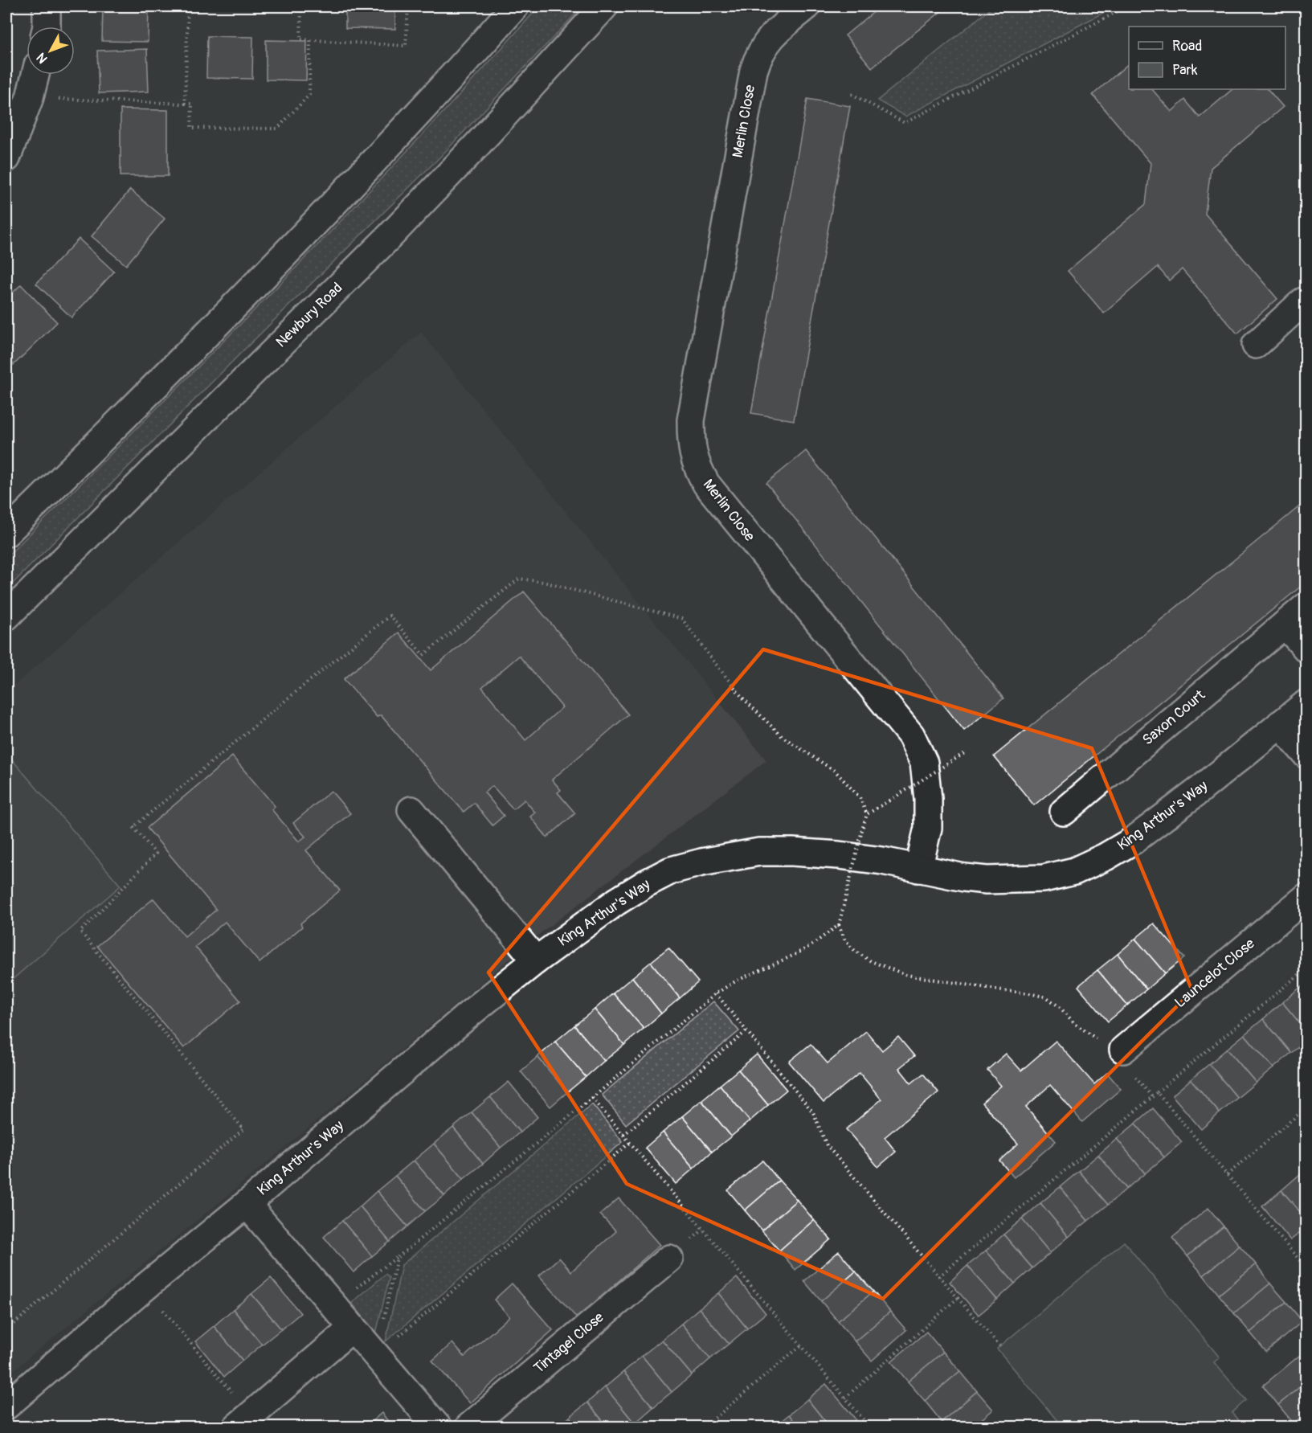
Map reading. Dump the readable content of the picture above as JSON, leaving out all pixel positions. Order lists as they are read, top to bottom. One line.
{"streets":{"street":["Merlin Close","Newbury Road","Saxon Court","King Arthur's Way","Launcelot Close","Tintagel Close"]},"crossings":[["Merlin Close","King Arthur's Way"]],"legend":["Road","Park"],"north":"bottom left"}
